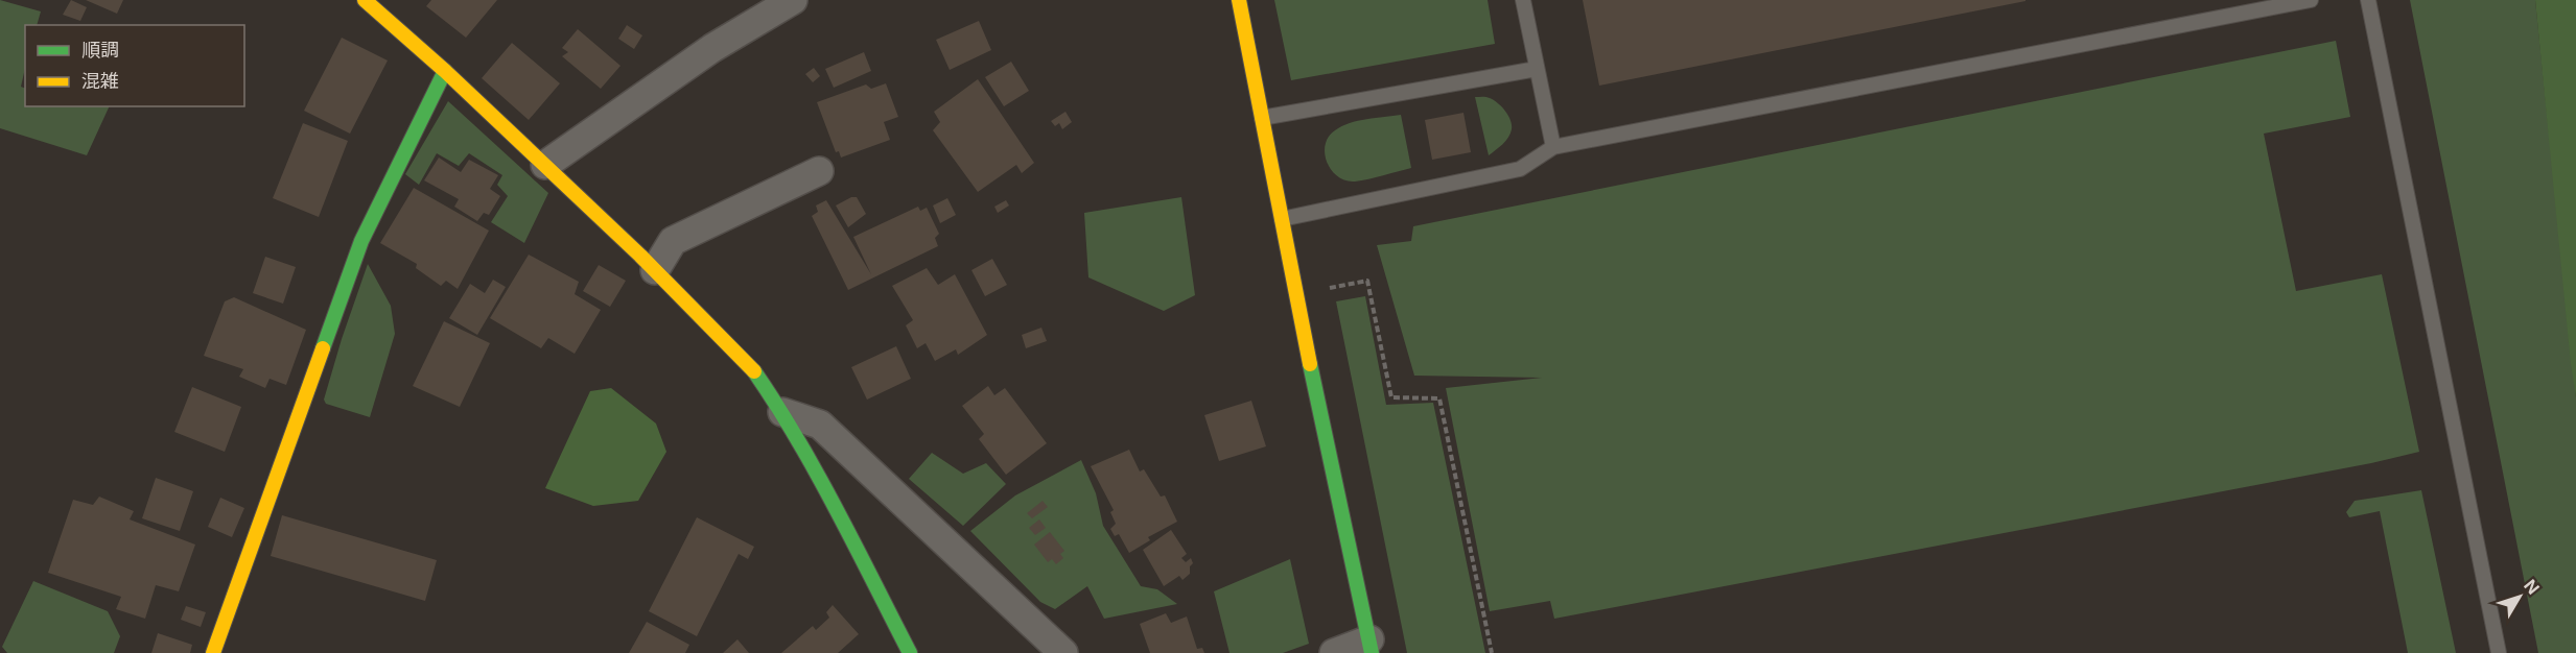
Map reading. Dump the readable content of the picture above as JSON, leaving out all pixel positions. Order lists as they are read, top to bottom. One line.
{"legend":["順調","混雑"],"north":"top right"}
